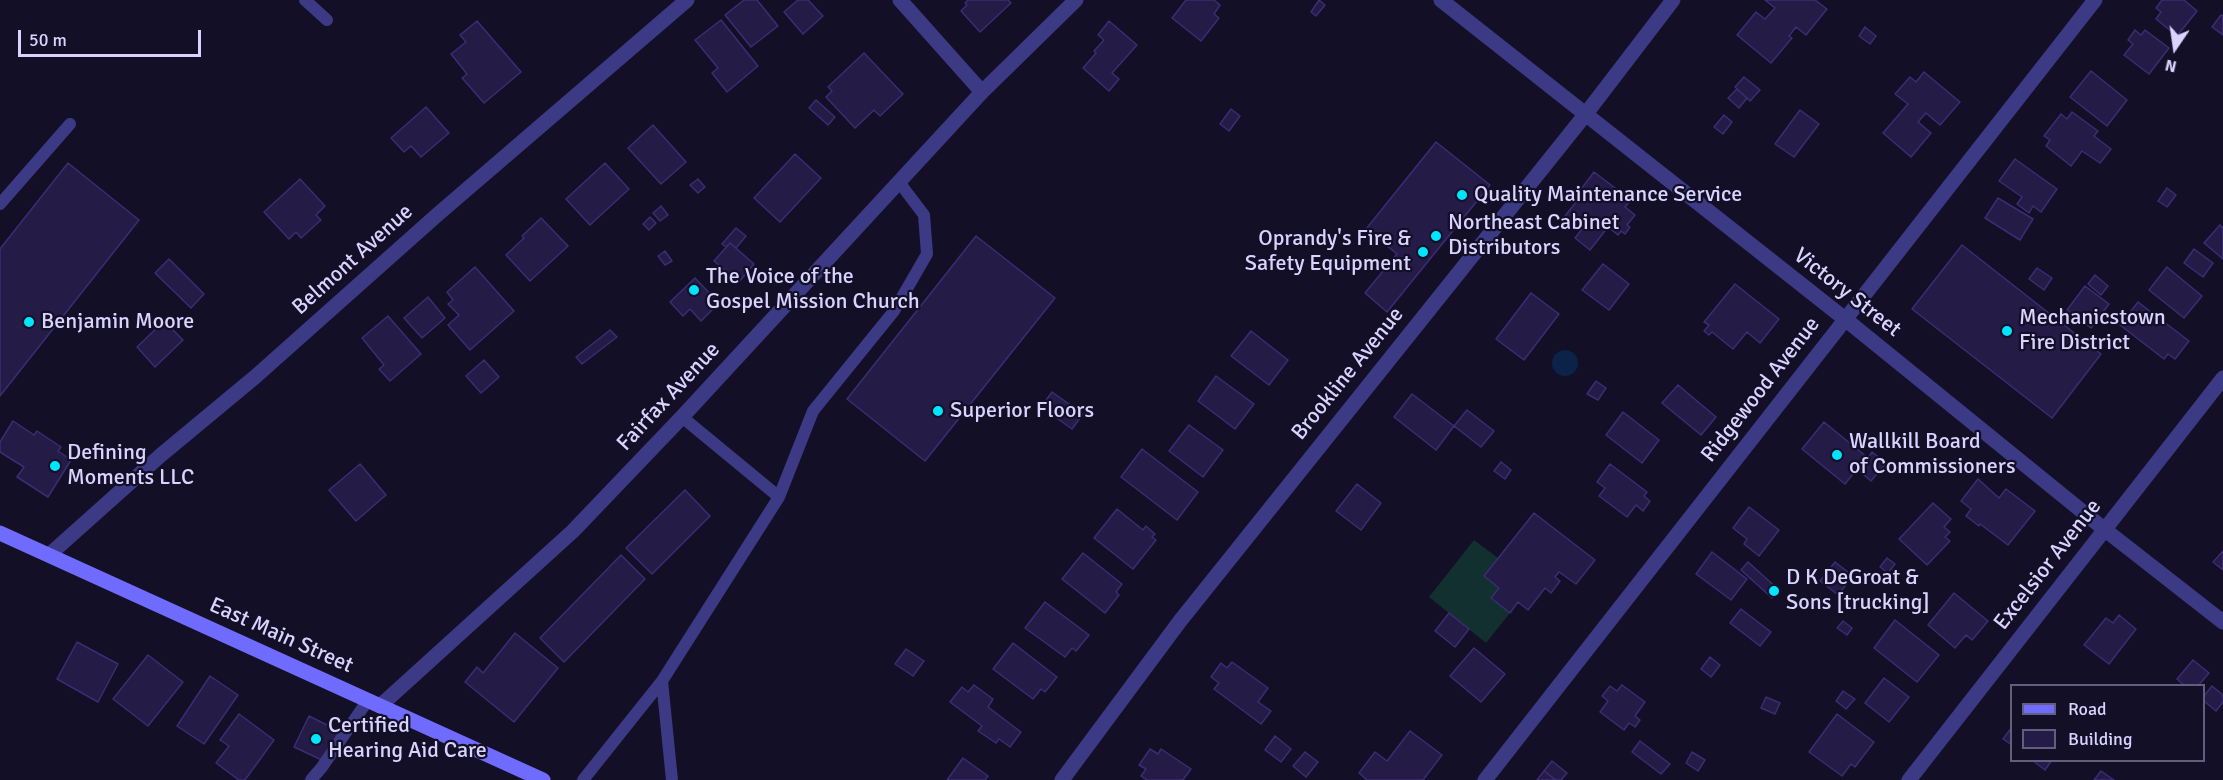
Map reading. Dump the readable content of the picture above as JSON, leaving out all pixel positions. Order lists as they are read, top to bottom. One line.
{"streets":{"main road":["East Main Street"],"street":["Belmont Avenue","Victory Street","Brookline Avenue","Ridgewood Avenue","Fairfax Avenue","Excelsior Avenue"]},"crossings":[["Belmont Avenue","East Main Street"],["Victory Street","Brookline Avenue"],["Victory Street","Ridgewood Avenue"],["Victory Street","Excelsior Avenue"],["Fairfax Avenue","East Main Street"]],"places":["Quality Maintenance Service","Northeast Cabinet Distributors","Oprandy's Fire & Safety Equipment","The Voice of the Gospel Mission Church","Benjamin Moore","Mechanicstown Fire District","Superior Floors","Wallkill Board of Commissioners","Defining Moments LLC","D K DeGroat & Sons [trucking]","Certified Hearing Aid Care"],"legend":["Road","Building"],"scale_bar":"50 m","north":"bottom"}
